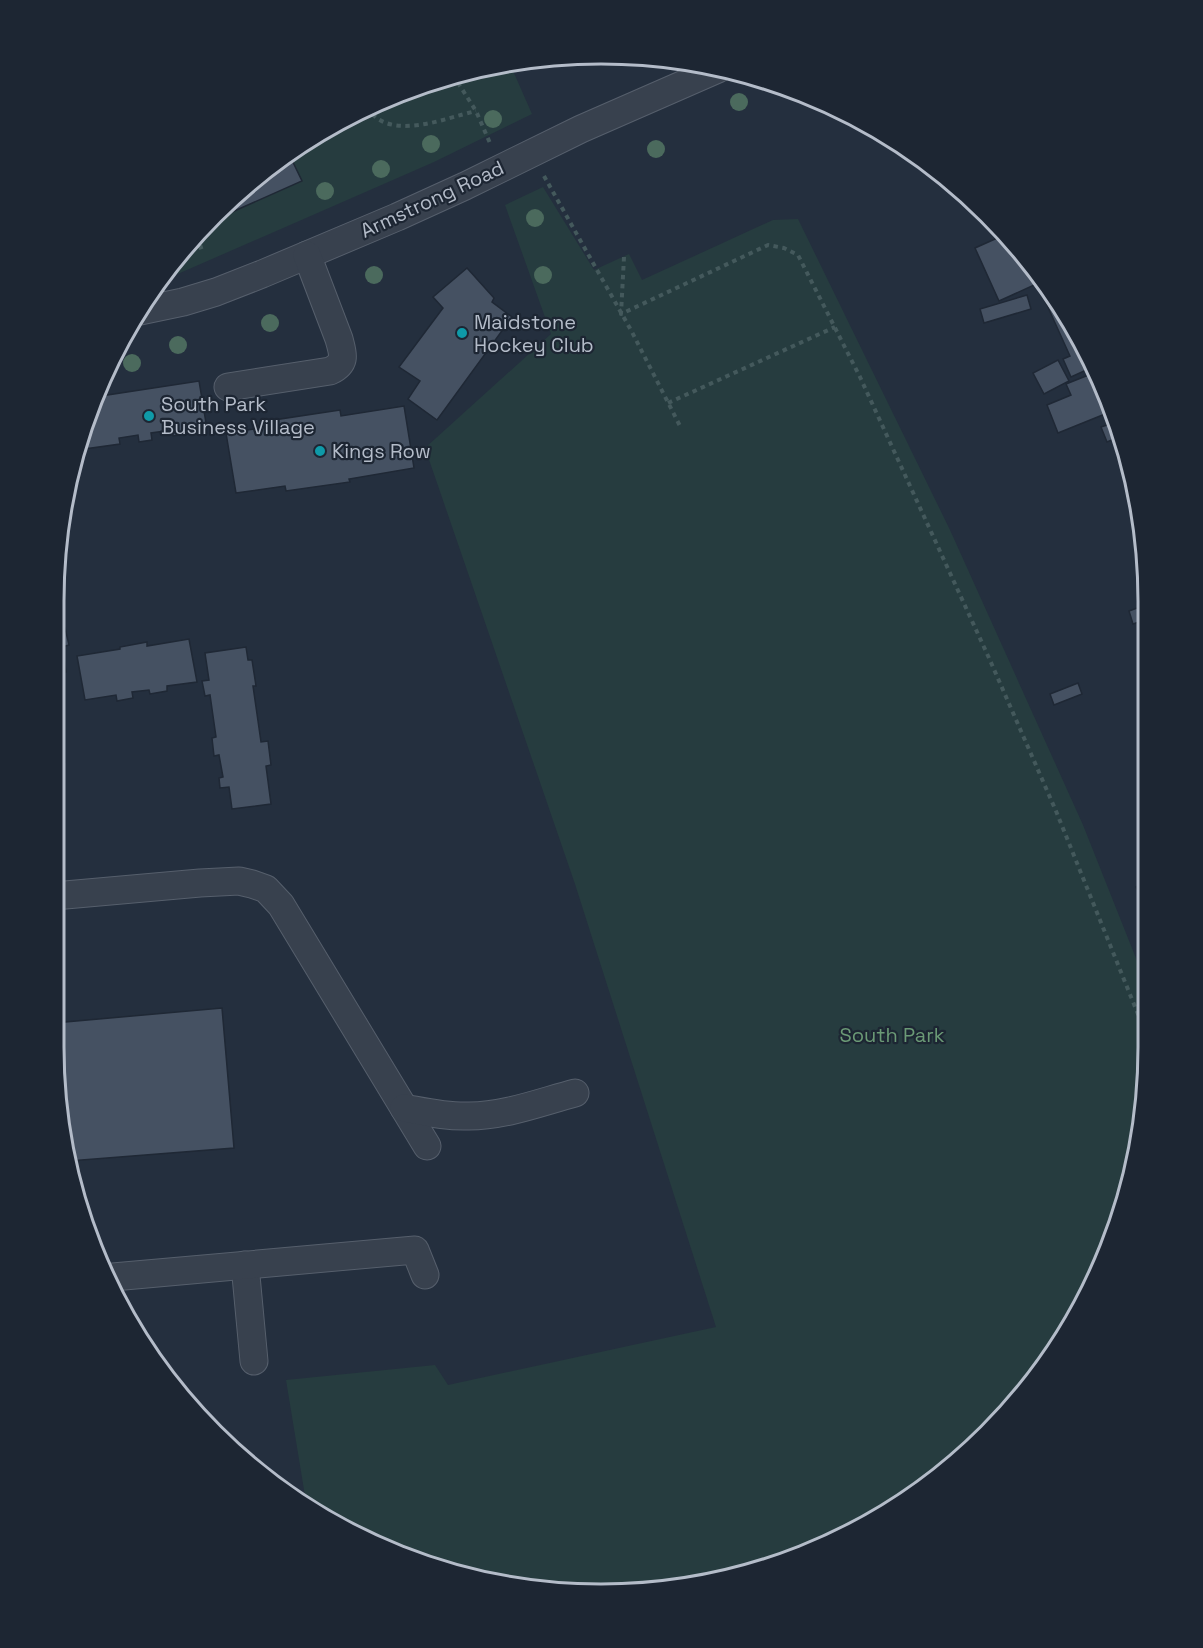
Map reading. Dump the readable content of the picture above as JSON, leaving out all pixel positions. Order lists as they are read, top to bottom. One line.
{"streets":{"street":["Armstrong Road"]},"parks":["South Park"],"places":["Maidstone Hockey Club","South Park Business Village","Kings Row"]}
